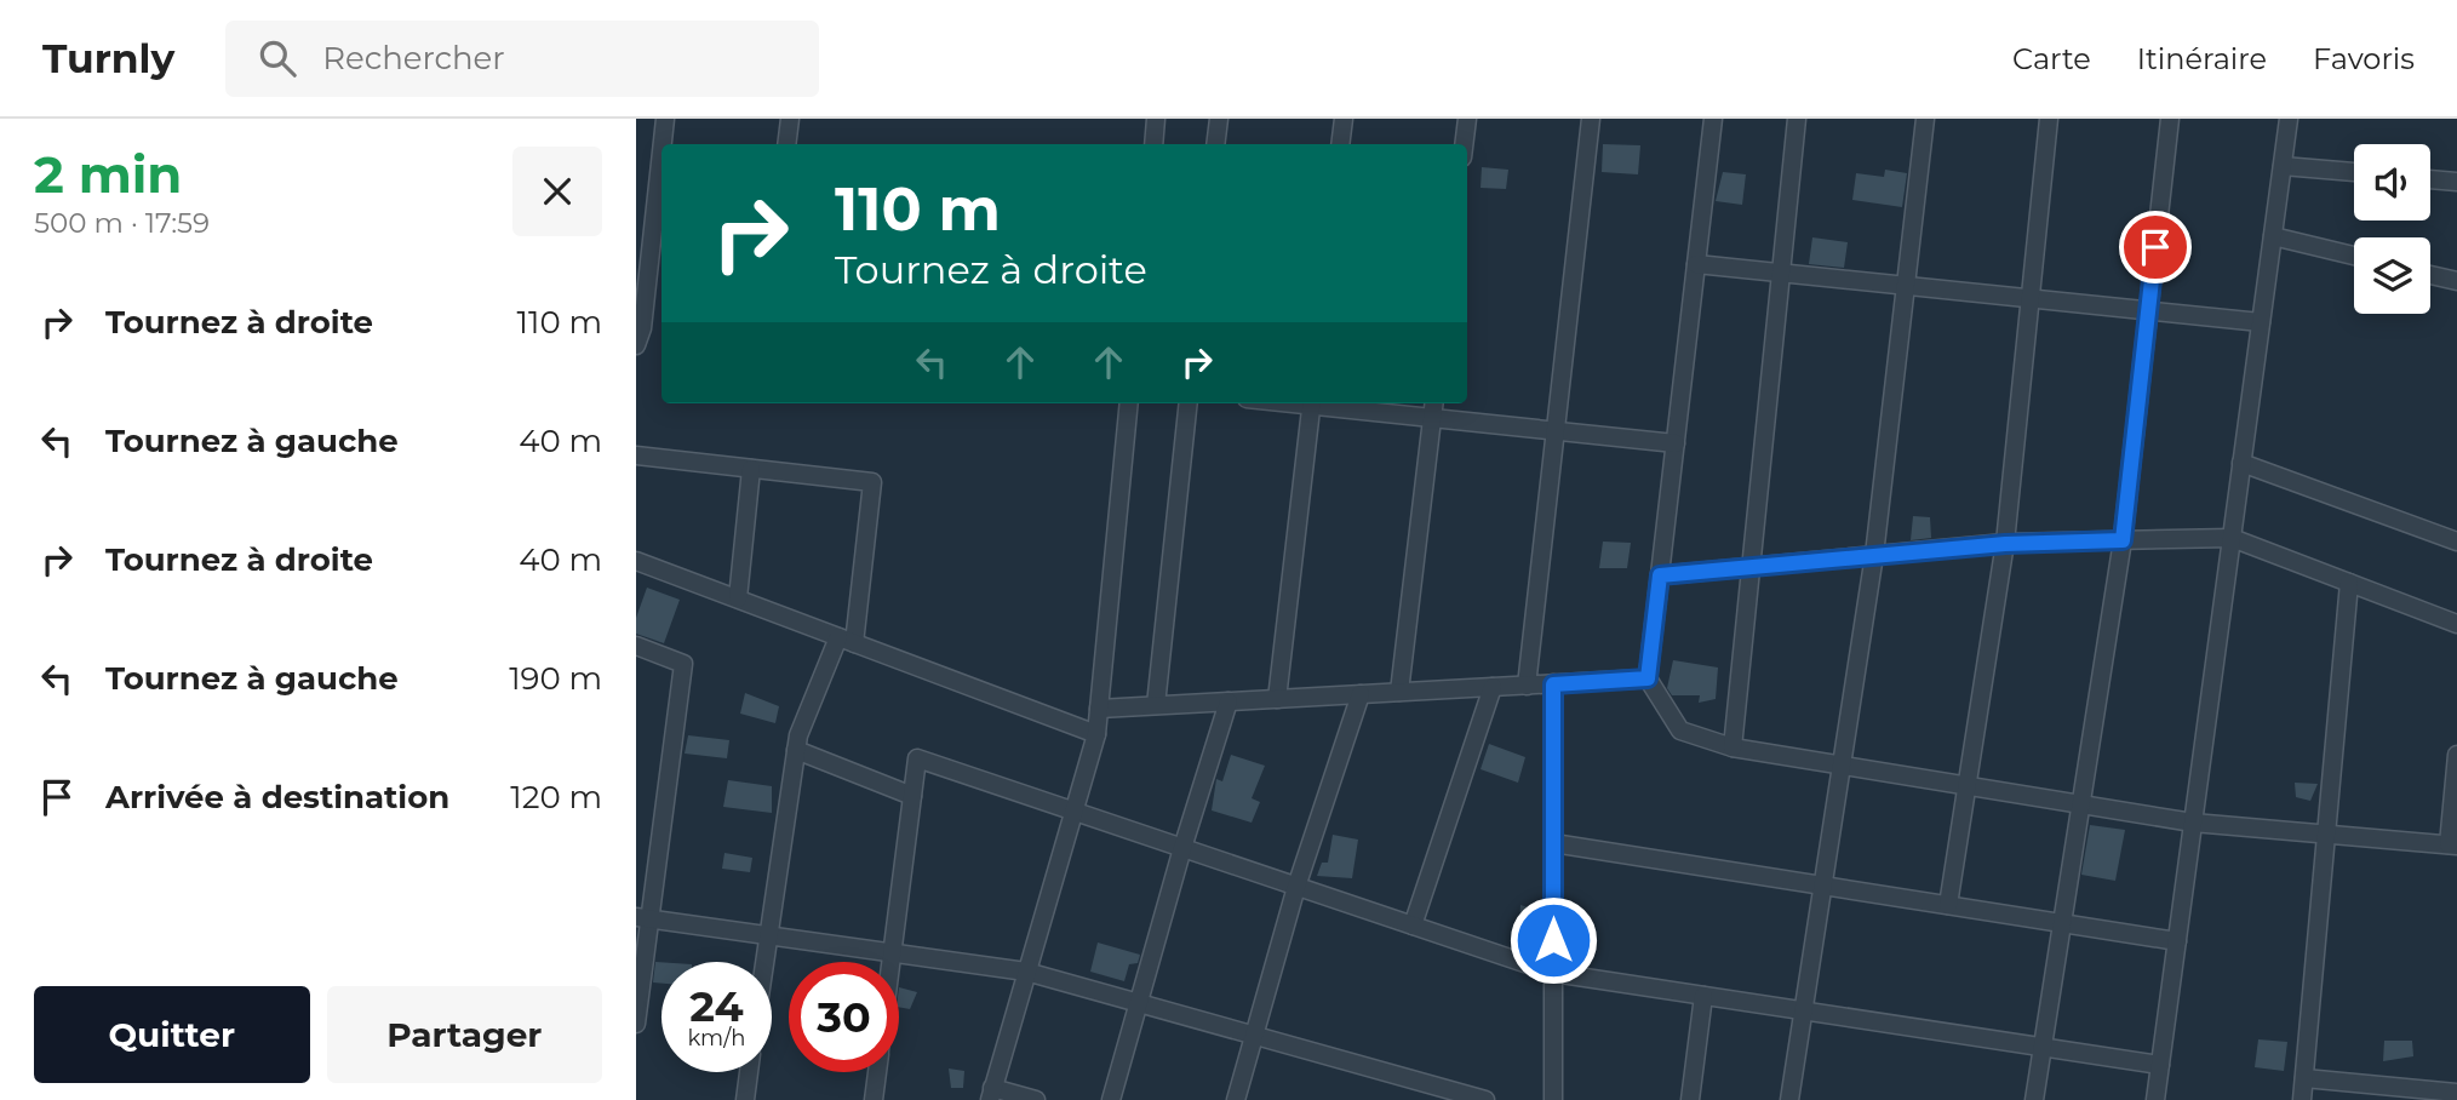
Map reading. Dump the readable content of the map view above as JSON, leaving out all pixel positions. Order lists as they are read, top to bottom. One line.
{"page":{"header":"Turnly","search":"Rechercher","nav":["Carte","Itinéraire","Favoris"],"heading":["2 min","500 m · 17:59"],"turn":["110 m","Tournez à droite"],"list":[{"name":"Tournez à droite","value":"110 m"},{"name":"Tournez à gauche","value":"40 m"},{"name":"Tournez à droite","value":"40 m"},{"name":"Tournez à gauche","value":"190 m"},{"name":"Arrivée à destination","value":"120 m"}],"speed":"24 km/h","limit":"30","buttons":["Quitter","Partager"]}}
